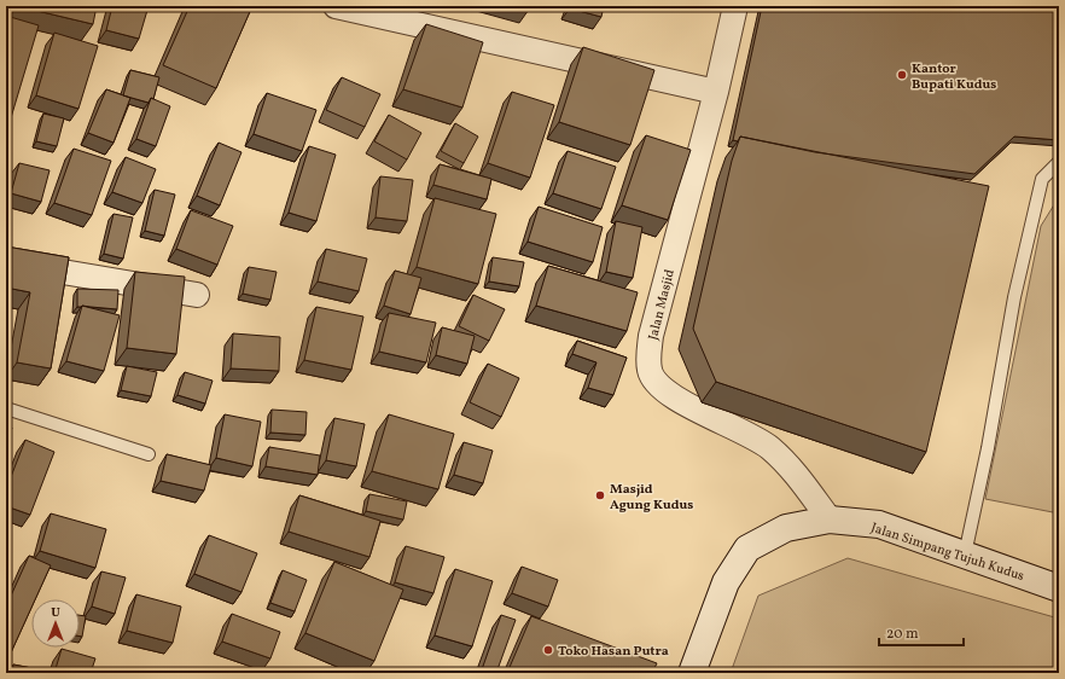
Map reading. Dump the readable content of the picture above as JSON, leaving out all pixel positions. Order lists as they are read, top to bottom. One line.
{"streets":{"main road":["Jalan Simpang Tujuh Kudus"],"street":["Jalan Masjid"]},"crossings":[["Jalan Masjid","Jalan Simpang Tujuh Kudus"]],"places":["Kantor Bupati Kudus","Masjid Agung Kudus","Toko Hasan Putra"],"scale_bar":"20 m","north":"top"}
